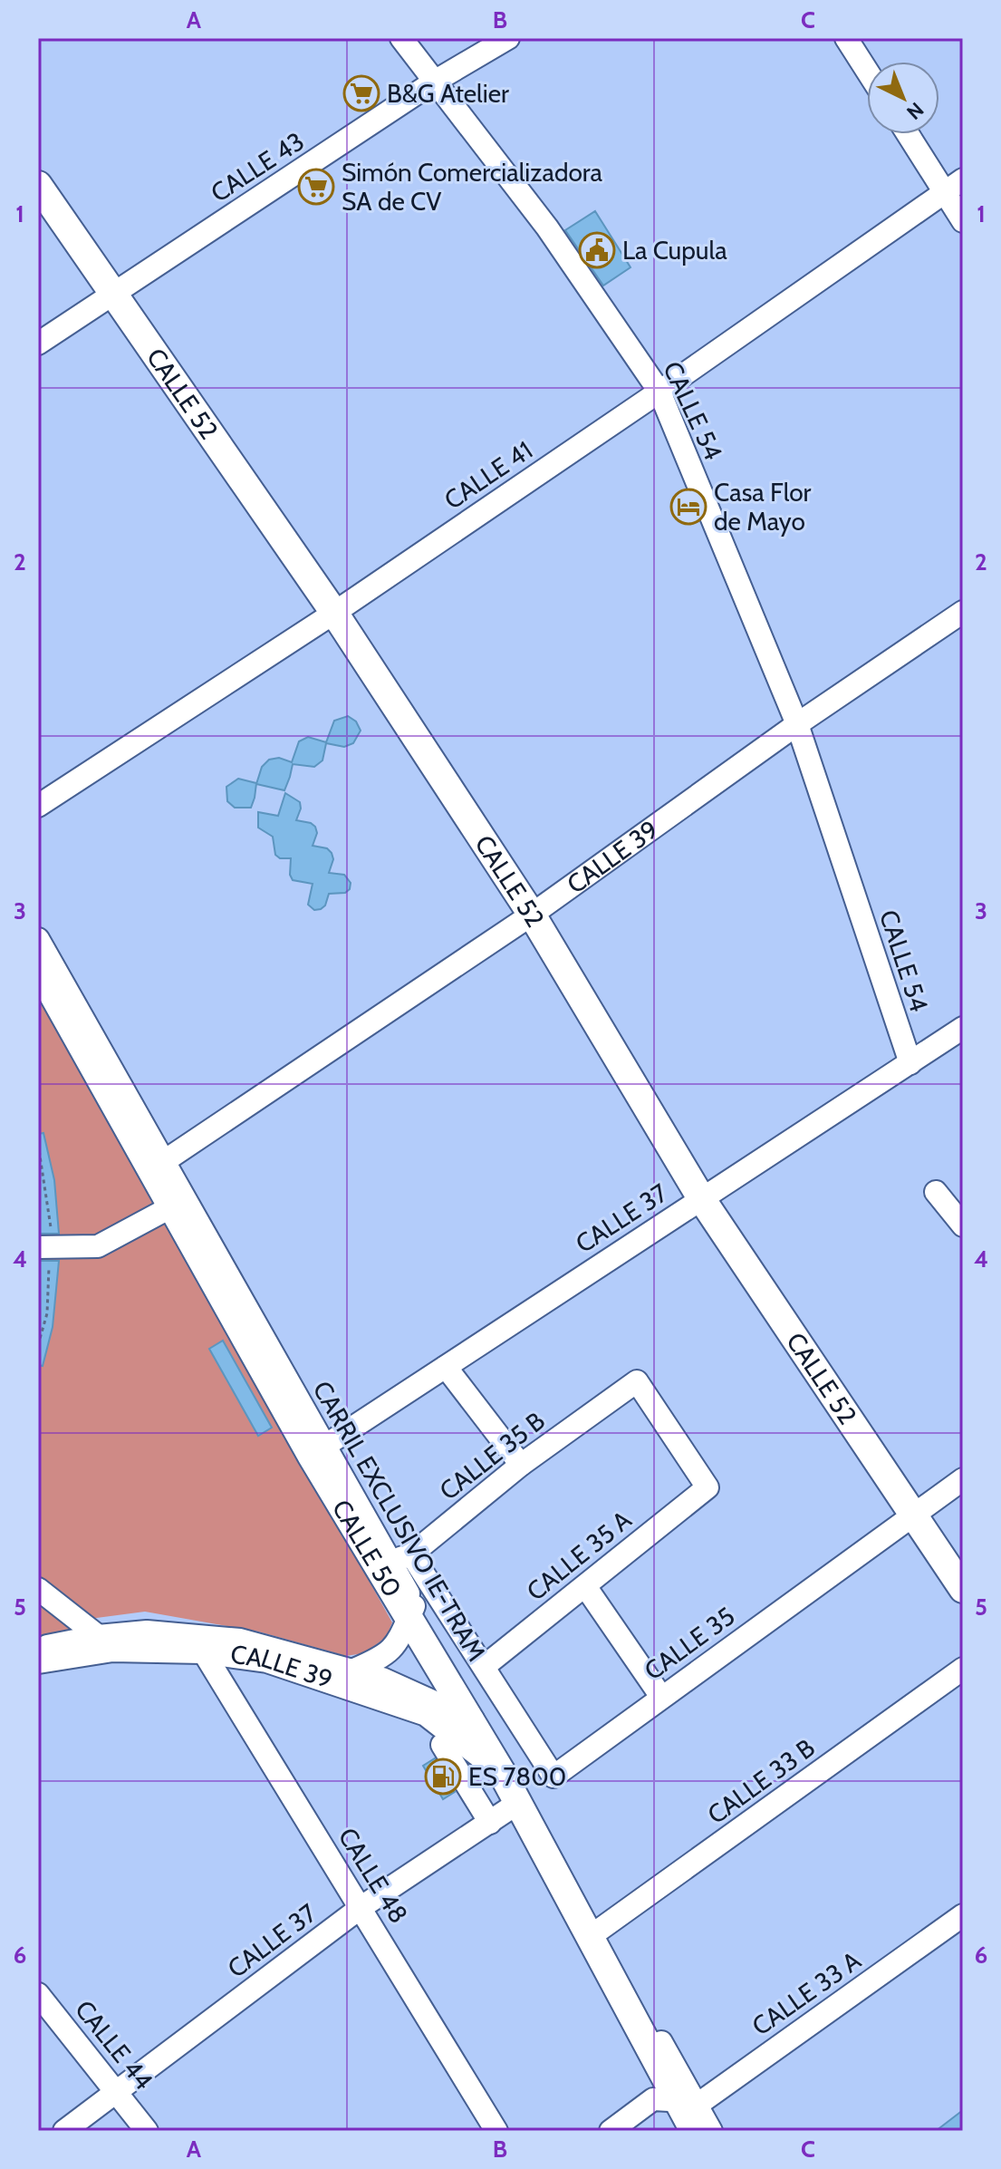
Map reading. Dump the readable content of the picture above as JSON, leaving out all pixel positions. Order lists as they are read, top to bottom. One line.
{"streets":{"main road":["CALLE 52","CALLE 39","CALLE 50"],"street":["CALLE 43","CALLE 54","CALLE 41","CALLE 37","CALLE 35 B","CARRIL EXCLUSIVO IE-TRAM","CALLE 35 A","CALLE 35","CALLE 33 B","CALLE 48","CALLE 33 A","CALLE 44"]},"crossings":[["CALLE 43","CALLE 52"],["CALLE 43","CALLE 54"],["CALLE 52","CALLE 41"],["CALLE 52","CALLE 39"],["CALLE 52","CALLE 37"],["CALLE 52","CALLE 35"],["CALLE 54","CALLE 41"],["CALLE 54","CALLE 39"],["CALLE 54","CALLE 37"],["CALLE 39","CARRIL EXCLUSIVO IE-TRAM"],["CALLE 39","CALLE 50"],["CALLE 39","CALLE 48"],["CALLE 37","CARRIL EXCLUSIVO IE-TRAM"],["CALLE 37","CALLE 50"],["CALLE 37","CALLE 48"],["CALLE 37","CALLE 44"],["CALLE 35 B","CALLE 50"],["CALLE 35 B","CALLE 35 A"],["CARRIL EXCLUSIVO IE-TRAM","CALLE 50"],["CALLE 50","CALLE 35 A"],["CALLE 50","CALLE 35"],["CALLE 50","CALLE 33 B"],["CALLE 50","CALLE 33 A"],["CALLE 35 A","CALLE 35"]],"places":{"supermarket":["B&G Atelier","Simón Comercializadora SA de CV"],"public building":["La Cupula"],"hotel":["Casa Flor de Mayo"],"fuel station":["ES 7800"]},"north":"bottom right","grid":{"columns":["A","B","C"],"rows":["1","2","3","4","5","6"]}}
